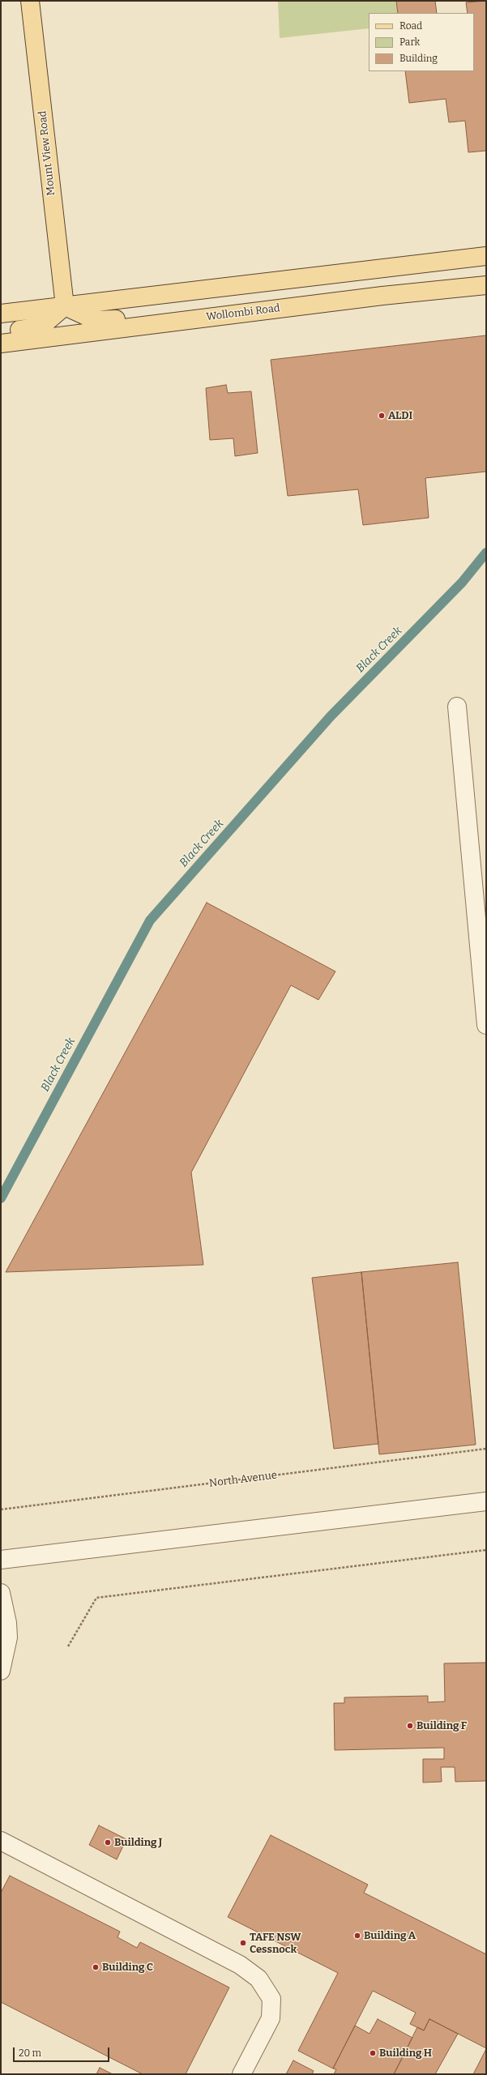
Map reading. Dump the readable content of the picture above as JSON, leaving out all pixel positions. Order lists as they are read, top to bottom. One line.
{"streets":{"main road":["Mount View Road","Wollombi Road"],"path":["North Avenue"]},"water":["Black Creek"],"places":["ALDI","Building F","Building J","Building A","TAFE NSW Cessnock","Building C","Building H"],"legend":["Road","Park","Building"],"scale_bar":"20 m"}
